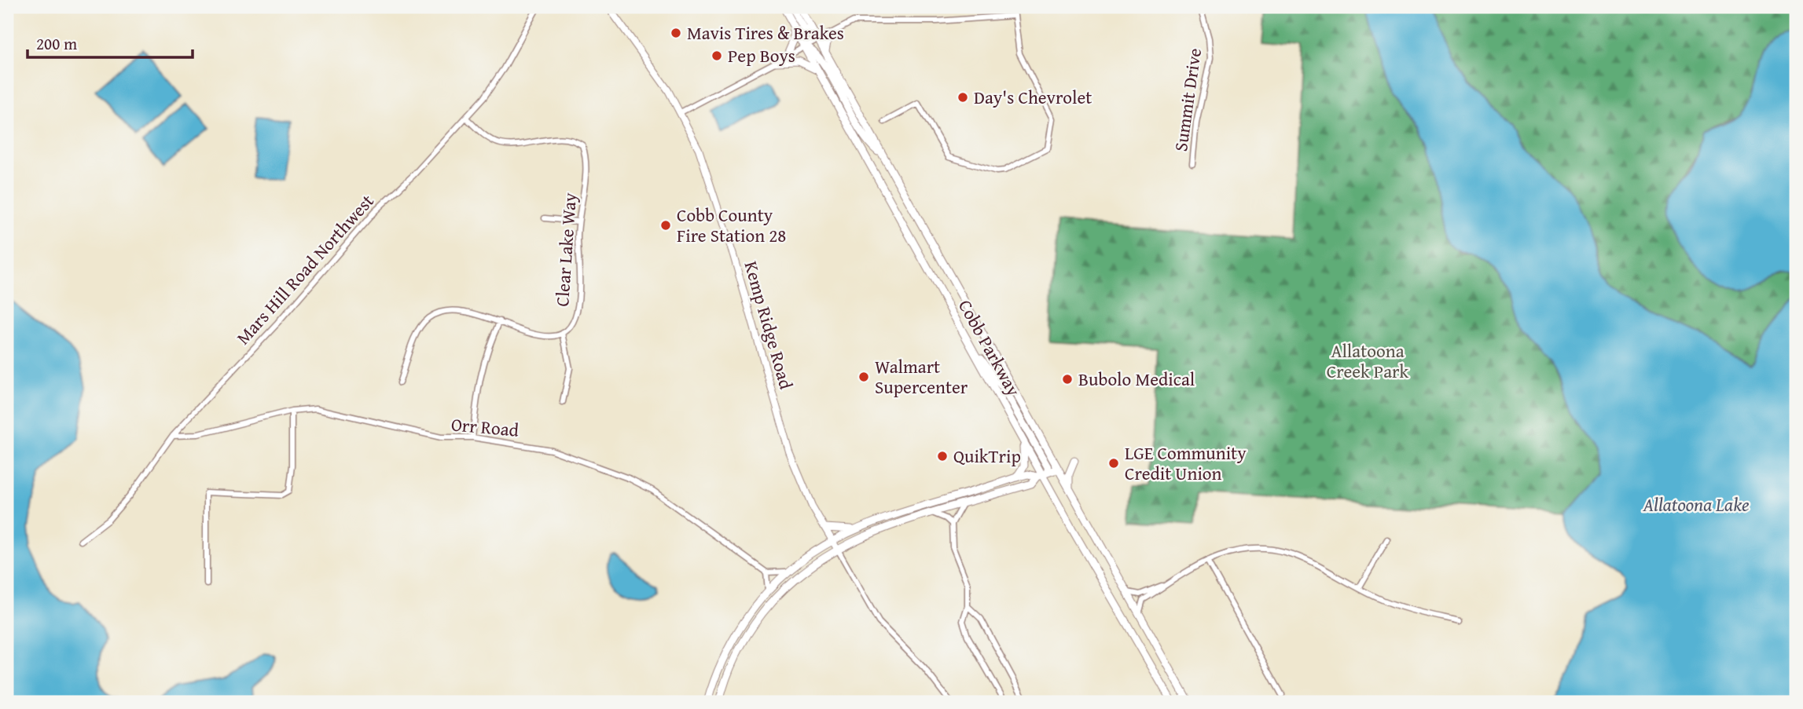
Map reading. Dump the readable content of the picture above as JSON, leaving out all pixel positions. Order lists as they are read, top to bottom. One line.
{"streets":{"main road":["Cobb Parkway"],"street":["Summit Drive","Clear Lake Way","Mars Hill Road Northwest","Kemp Ridge Road","Orr Road"]},"crossings":[["Clear Lake Way","Mars Hill Road Northwest"],["Mars Hill Road Northwest","Orr Road"]],"water":["Allatoona Lake"],"parks":["Allatoona Creek Park"],"places":["Mavis Tires & Brakes","Pep Boys","Day's Chevrolet","Cobb County Fire Station 28","Walmart Supercenter","Bubolo Medical","QuikTrip","LGE Community Credit Union"],"scale_bar":"200 m"}
